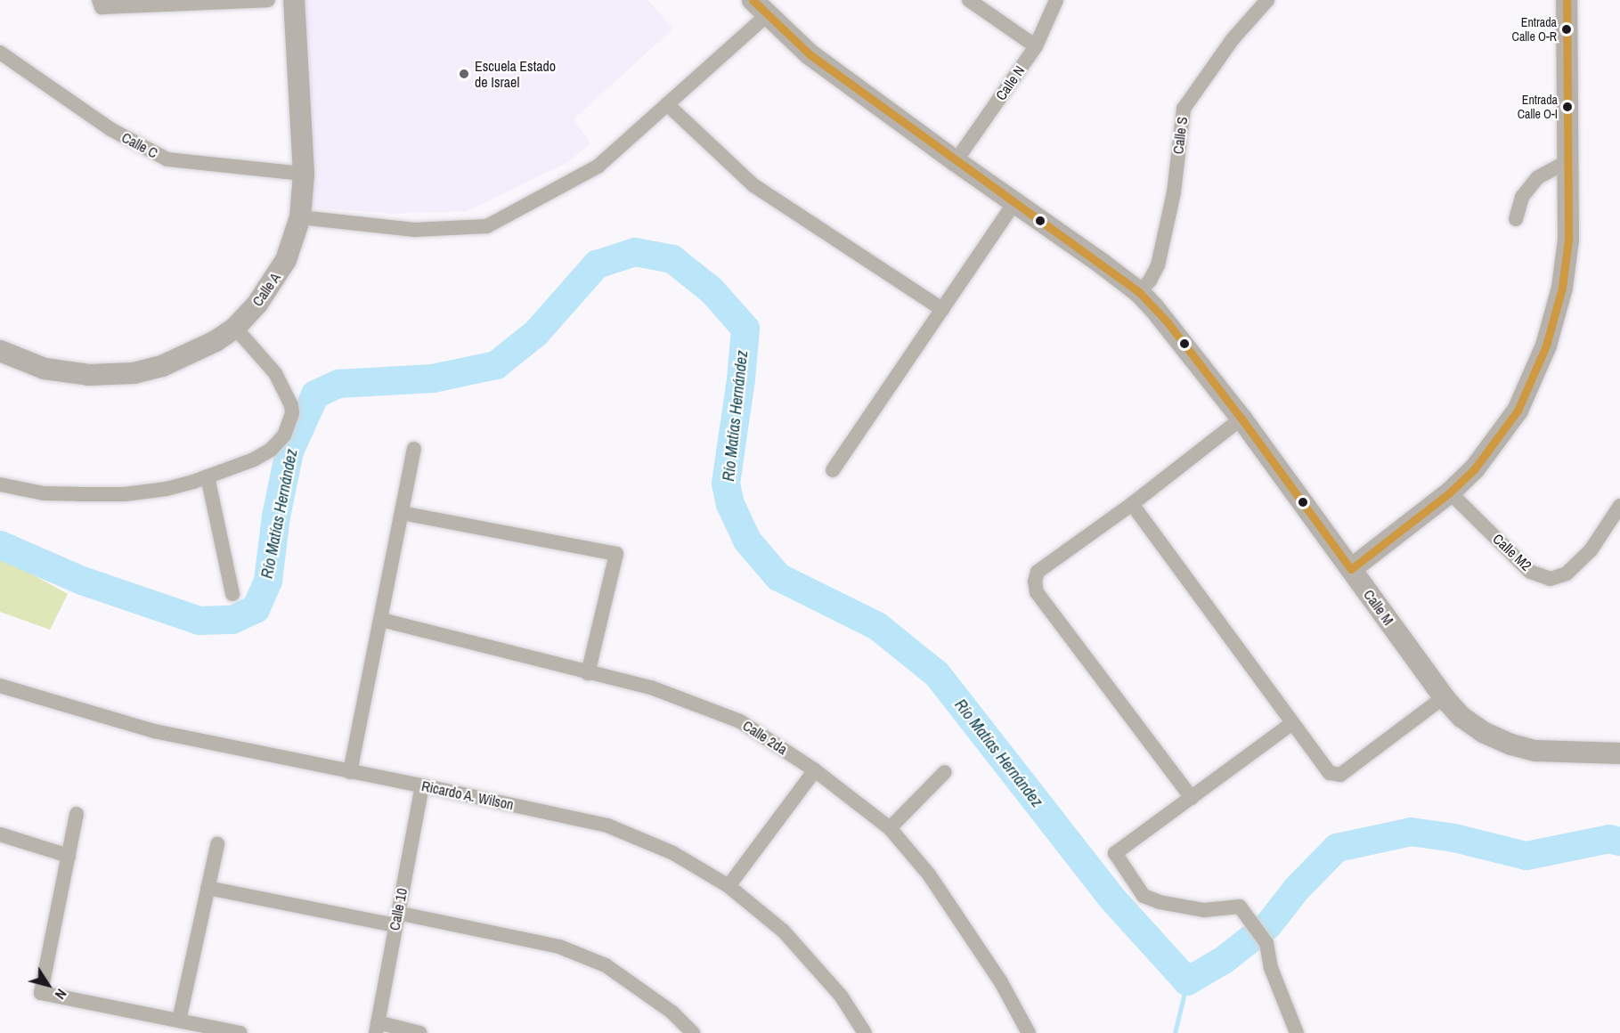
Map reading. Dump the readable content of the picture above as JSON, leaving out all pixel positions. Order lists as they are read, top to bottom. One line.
{"streets":{"street":["Calle N","Calle S","Calle C","Calle A","Calle M2","Calle M","Calle 2da","Ricardo A. Wilson","Calle 10"]},"crossings":[["Calle N","Calle M"],["Calle S","Calle M"],["Calle C","Calle A"],["Ricardo A. Wilson","Calle 10"]],"water":["Río Matías Hernández"],"places":["Entrada Calle O-R","Escuela Estado de Israel","Entrada Calle O-I"],"north":"bottom right"}
